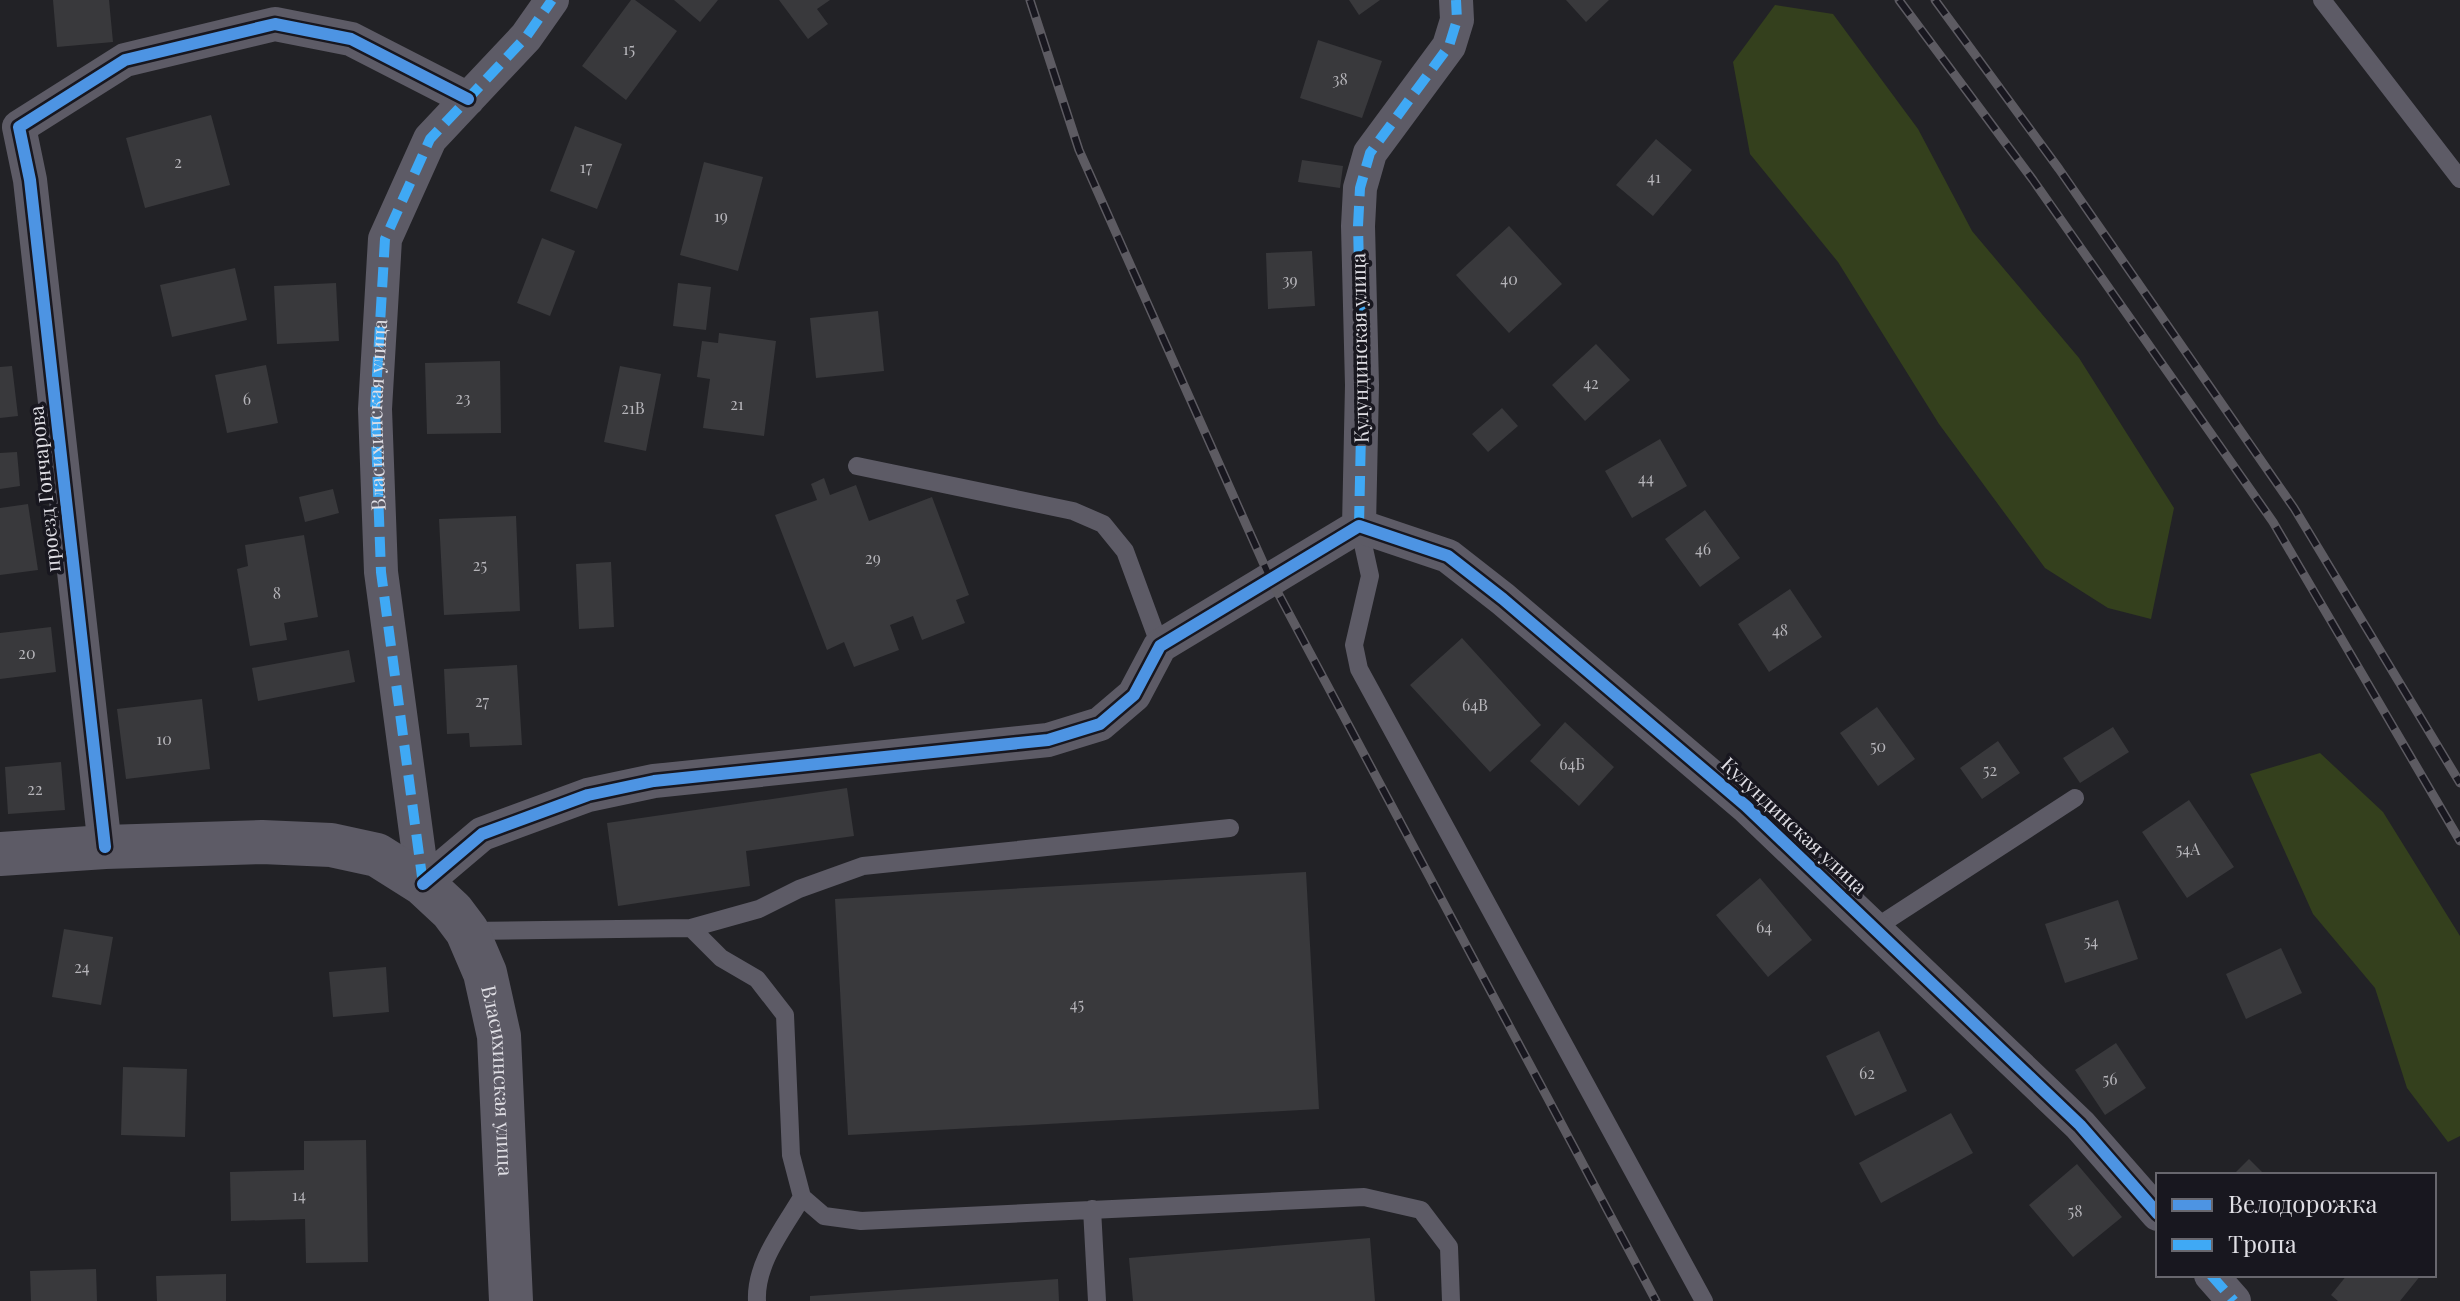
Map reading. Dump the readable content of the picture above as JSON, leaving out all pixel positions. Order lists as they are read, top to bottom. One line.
{"streets":{"street":["Кулундинская улица","Власихинская улица","проезд Гончарова"]},"crossings":[["Власихинская улица","проезд Гончарова"]],"house_numbers":["15","38","2","17","41","19","40","39","42","23","6","21","21В","44","46","29","25","8","48","20","27","64В","10","50","64Б","52","22","54А","64","54","24","45","62","56","14","58"],"legend":["Велодорожка","Тропа"]}
